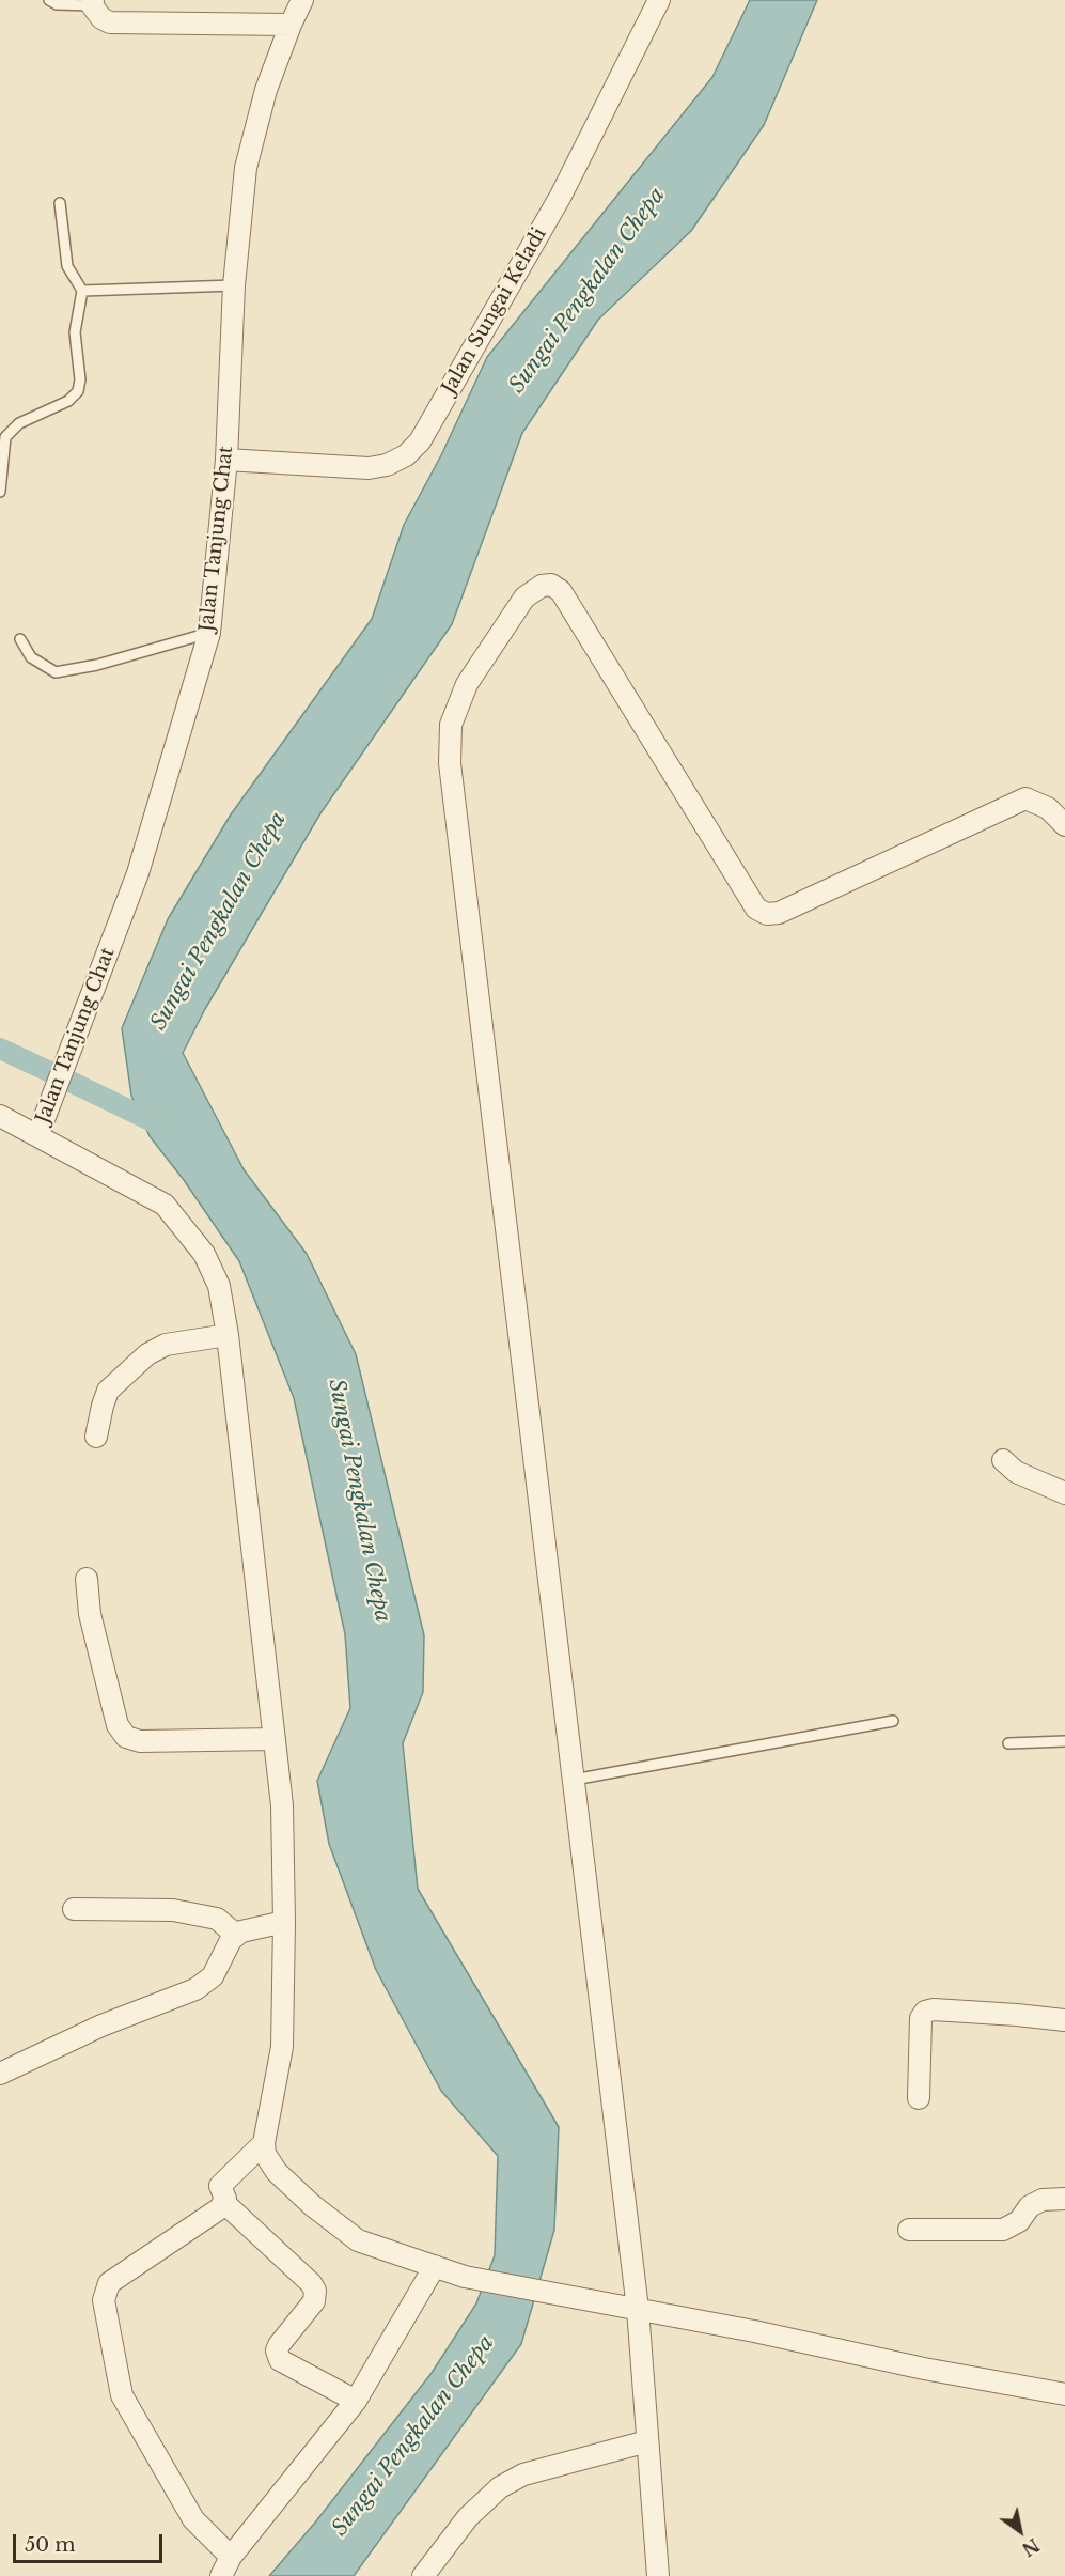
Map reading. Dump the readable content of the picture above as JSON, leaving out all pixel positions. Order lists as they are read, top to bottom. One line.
{"streets":{"street":["Jalan Sungai Keladi","Jalan Tanjung Chat"]},"crossings":[["Jalan Sungai Keladi","Jalan Tanjung Chat"]],"water":["Sungai Pengkalan Chepa"],"scale_bar":"50 m","north":"bottom right"}
